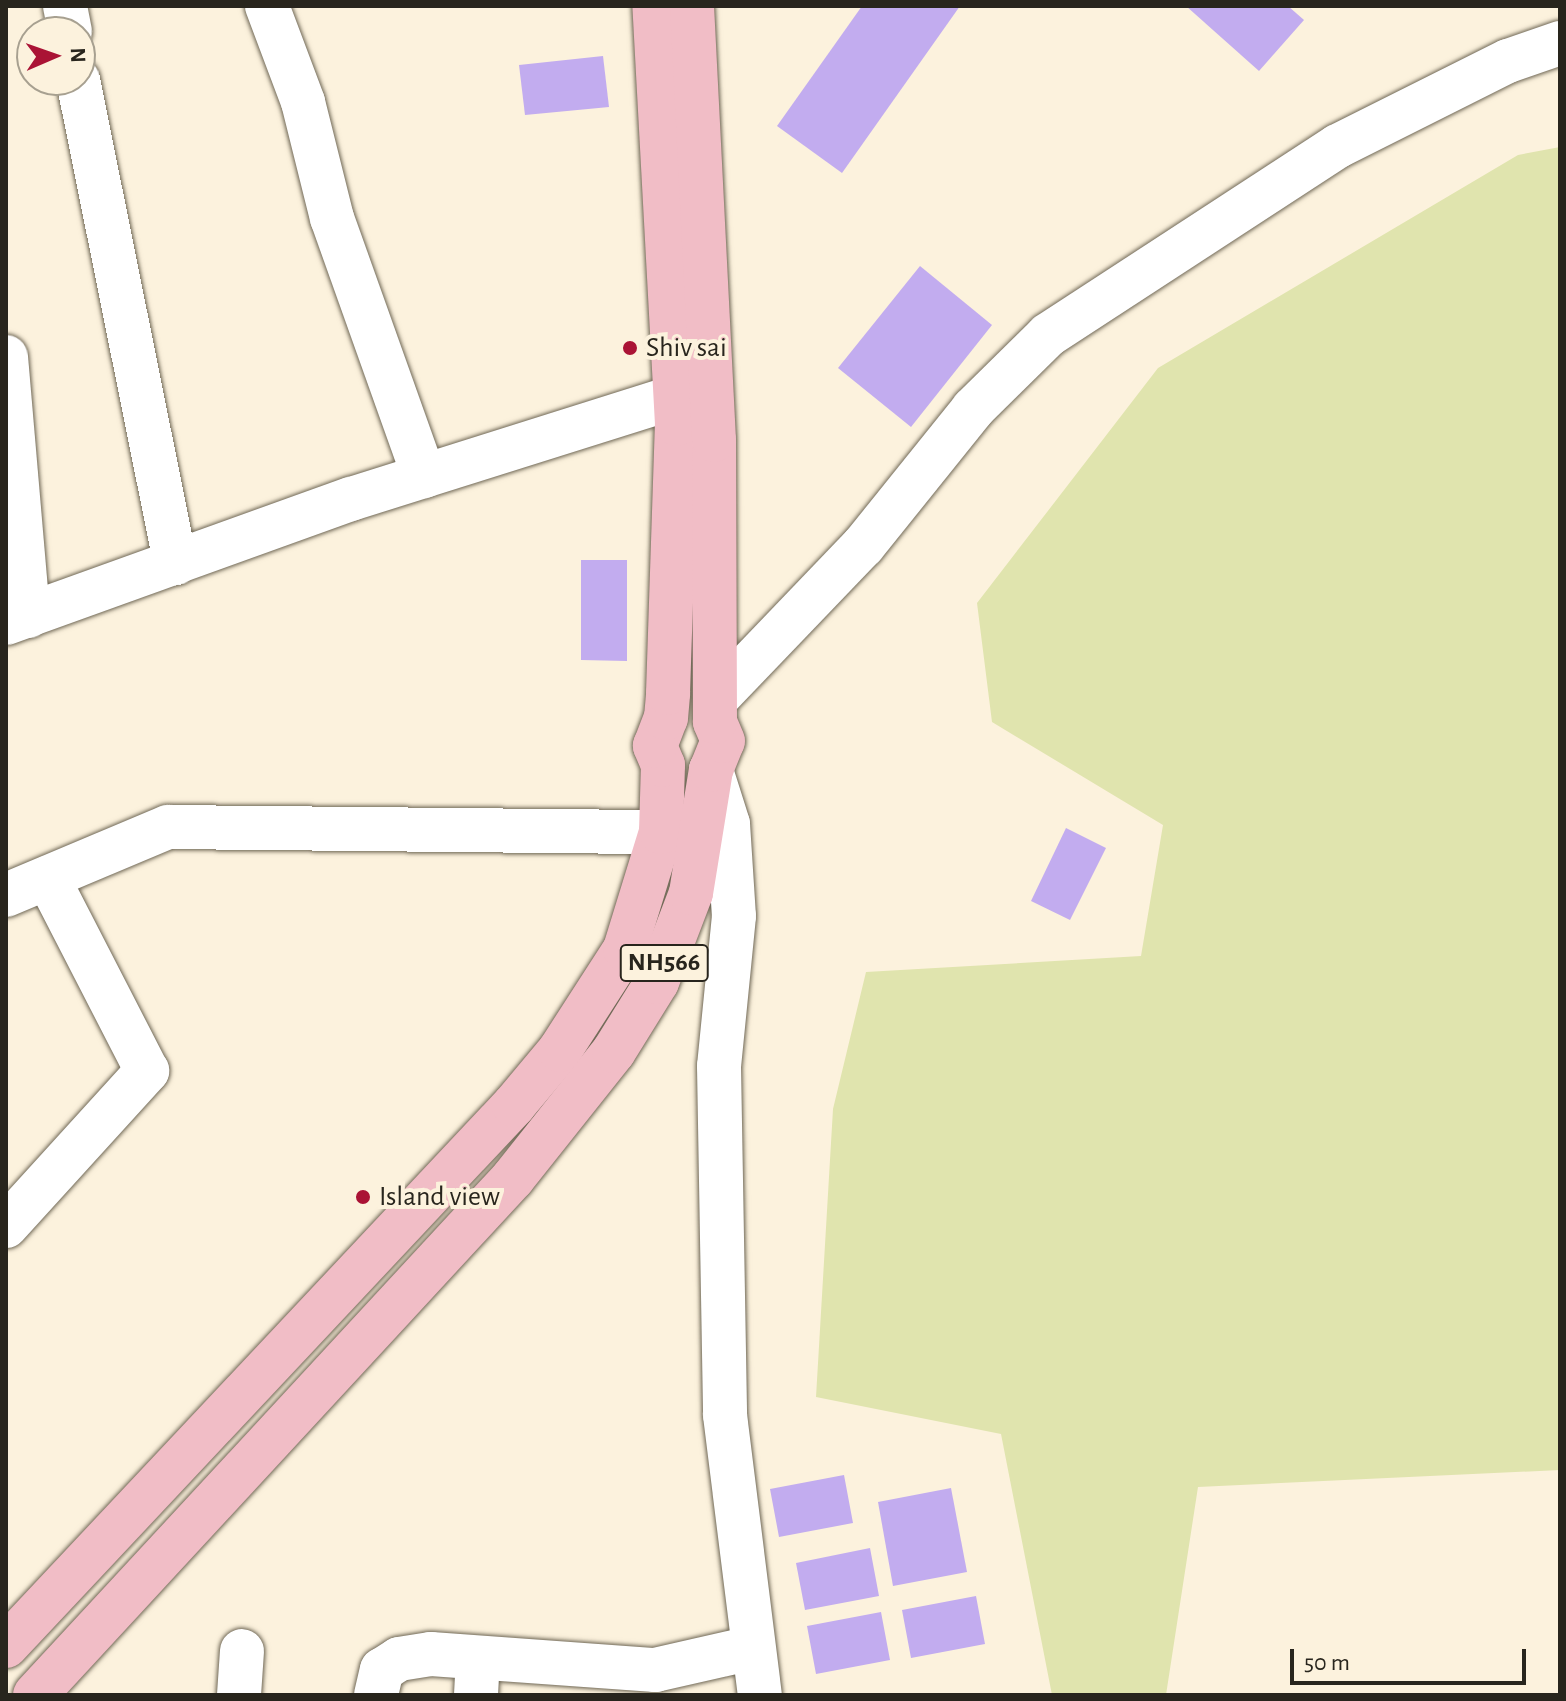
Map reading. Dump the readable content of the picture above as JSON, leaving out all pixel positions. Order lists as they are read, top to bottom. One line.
{"streets":{"highway":["NH566"]},"places":["Shiv sai","Island view"],"scale_bar":"50 m","north":"right"}
